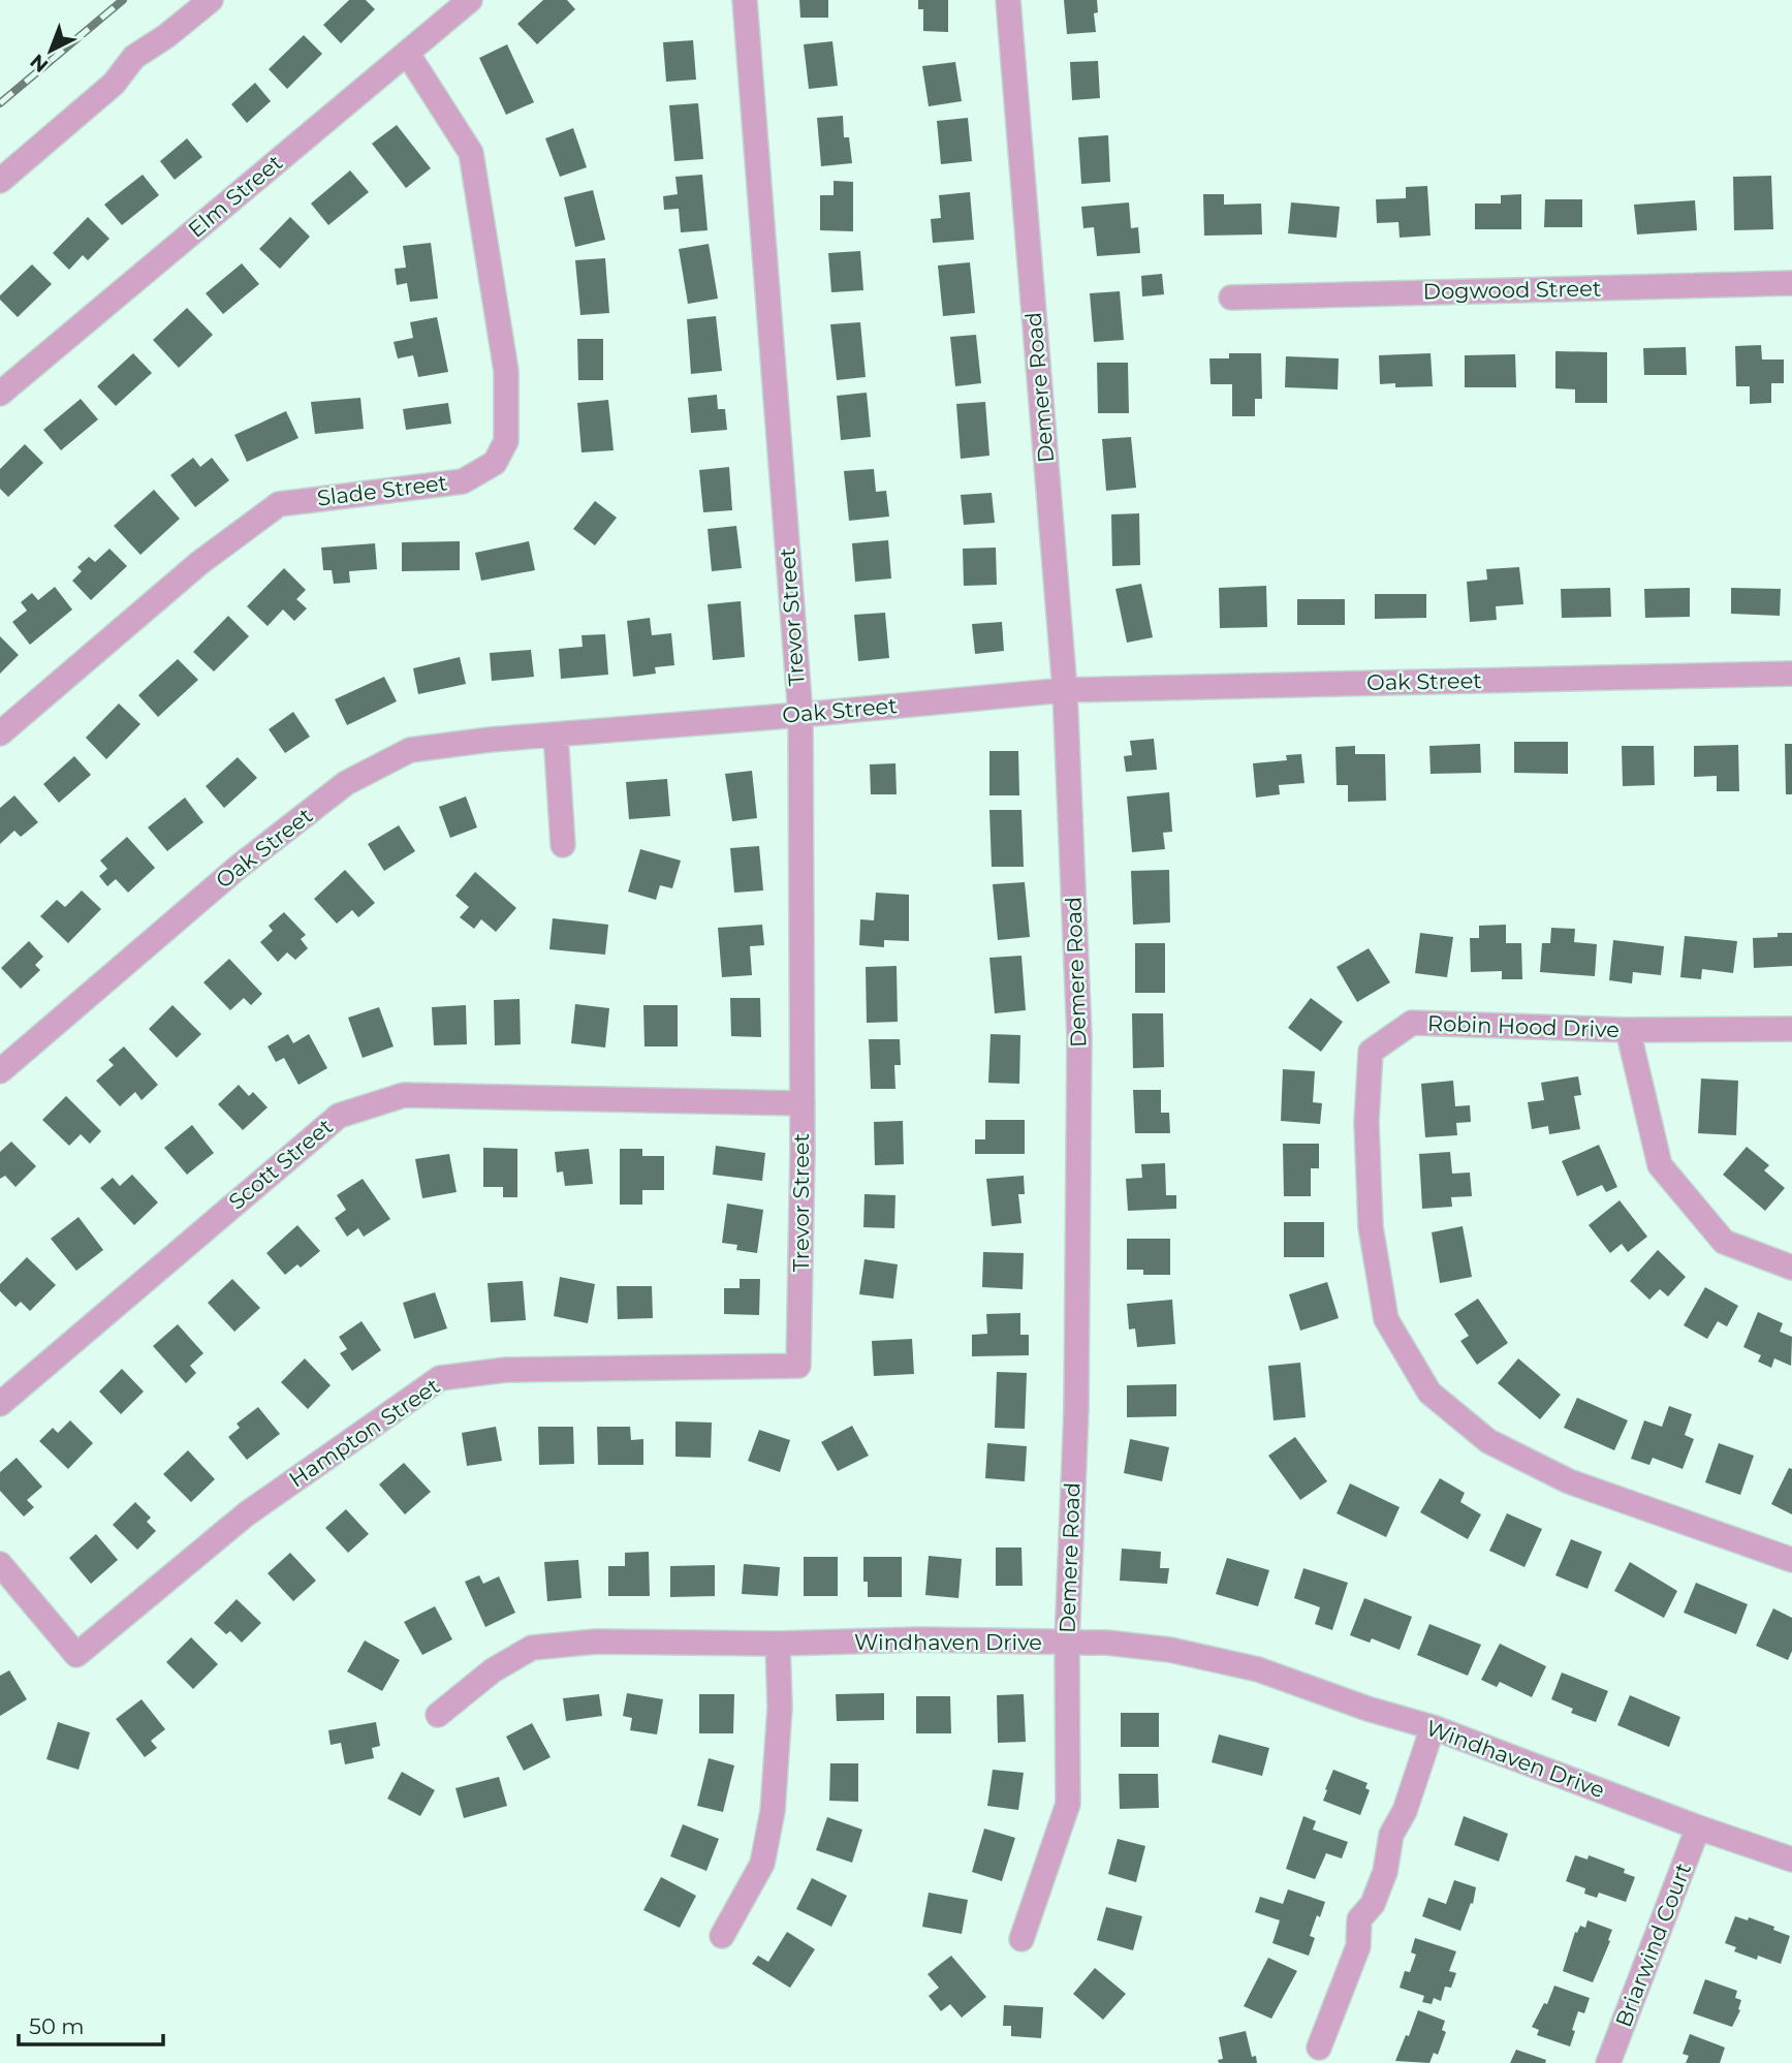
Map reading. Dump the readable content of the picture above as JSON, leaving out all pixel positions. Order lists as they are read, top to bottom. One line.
{"streets":{"street":["Elm Street","Dogwood Street","Demere Road","Slade Street","Trevor Street","Oak Street","Robin Hood Drive","Scott Street","Hampton Street","Windhaven Drive","Briarwind Court"]},"crossings":[["Elm Street","Slade Street"],["Demere Road","Oak Street"],["Demere Road","Windhaven Drive"],["Trevor Street","Oak Street"],["Trevor Street","Scott Street"],["Trevor Street","Hampton Street"],["Windhaven Drive","Briarwind Court"]],"scale_bar":"50 m","north":"bottom left"}
